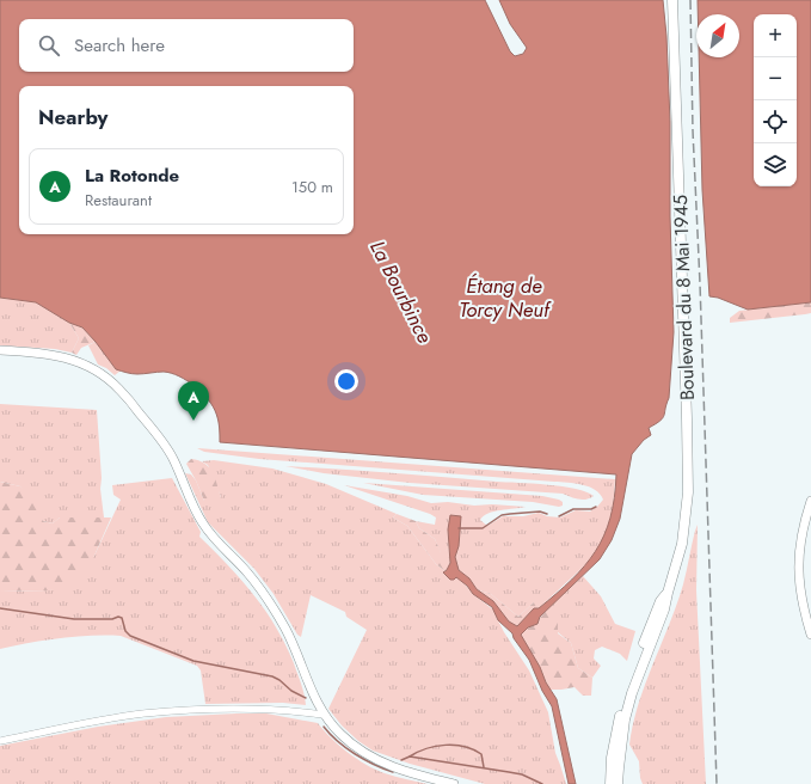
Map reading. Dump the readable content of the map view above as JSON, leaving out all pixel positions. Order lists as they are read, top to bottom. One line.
{"streets":{"main road":["Boulevard du 8 Mai 1945"]},"water":["Étang de Torcy Neuf","La Bourbince"],"north":"top right","page":{"map_buttons":["+","−"],"search":"Search here","heading":"Nearby","list":[{"mark":"A","name":"La Rotonde","note":"Restaurant","value":"150 m"}],"pins":"A"}}
